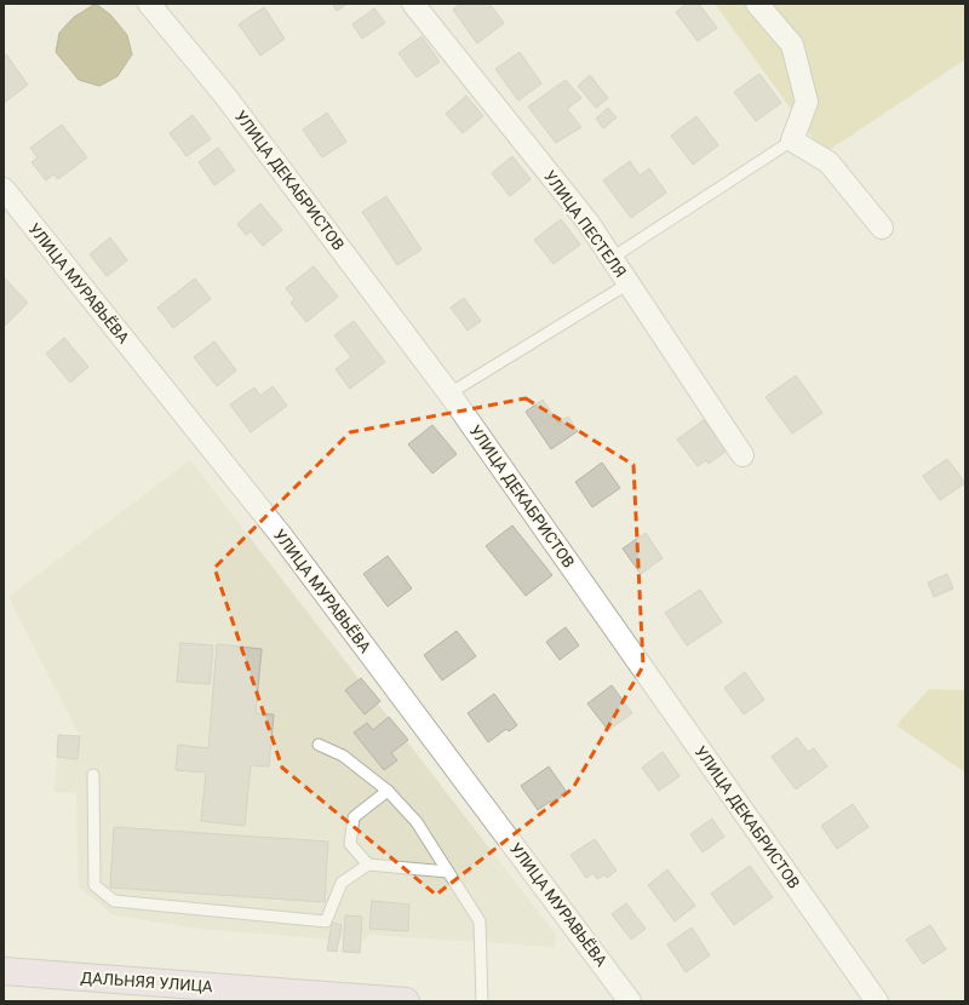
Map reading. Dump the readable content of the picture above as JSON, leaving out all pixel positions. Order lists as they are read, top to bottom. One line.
{"streets":{"main road":["ДАЛЬНЯЯ УЛИЦА"],"street":["УЛИЦА ДЕКАБРИСТОВ","УЛИЦА ПЕСТЕЛЯ","УЛИЦА МУРАВЬЁВА"]}}
